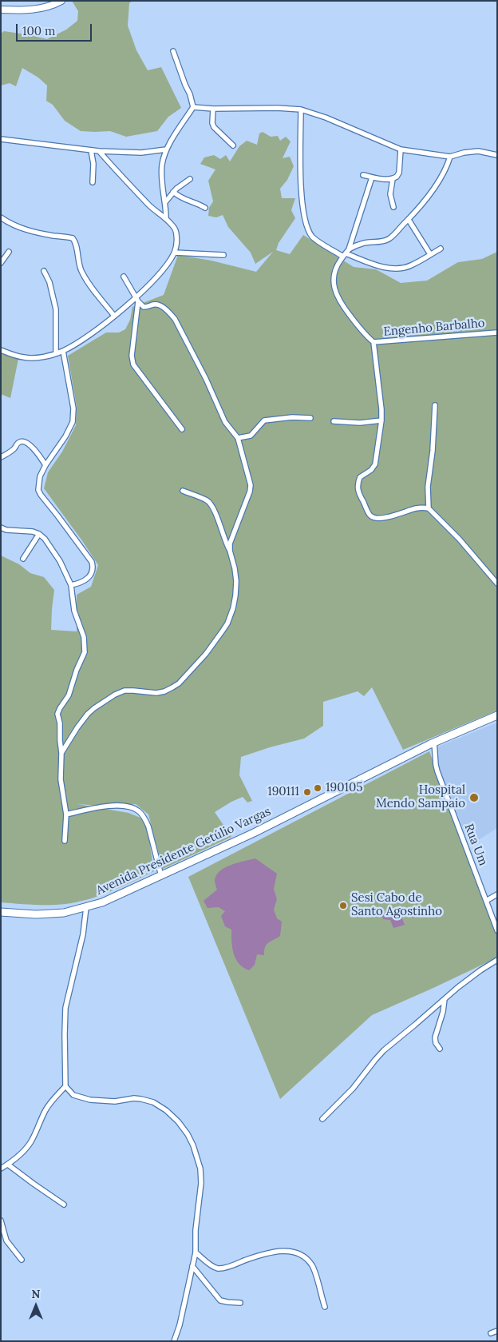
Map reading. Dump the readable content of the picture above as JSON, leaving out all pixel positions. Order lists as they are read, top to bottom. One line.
{"streets":{"main road":["Avenida Presidente Getúlio Vargas"],"street":["Engenho Barbalho","Rua Um"]},"crossings":[["Rua Um","Avenida Presidente Getúlio Vargas"]],"places":["190105","190111","Hospital Mendo Sampaio","Sesi Cabo de Santo Agostinho"],"scale_bar":"100 m","north":"top"}
